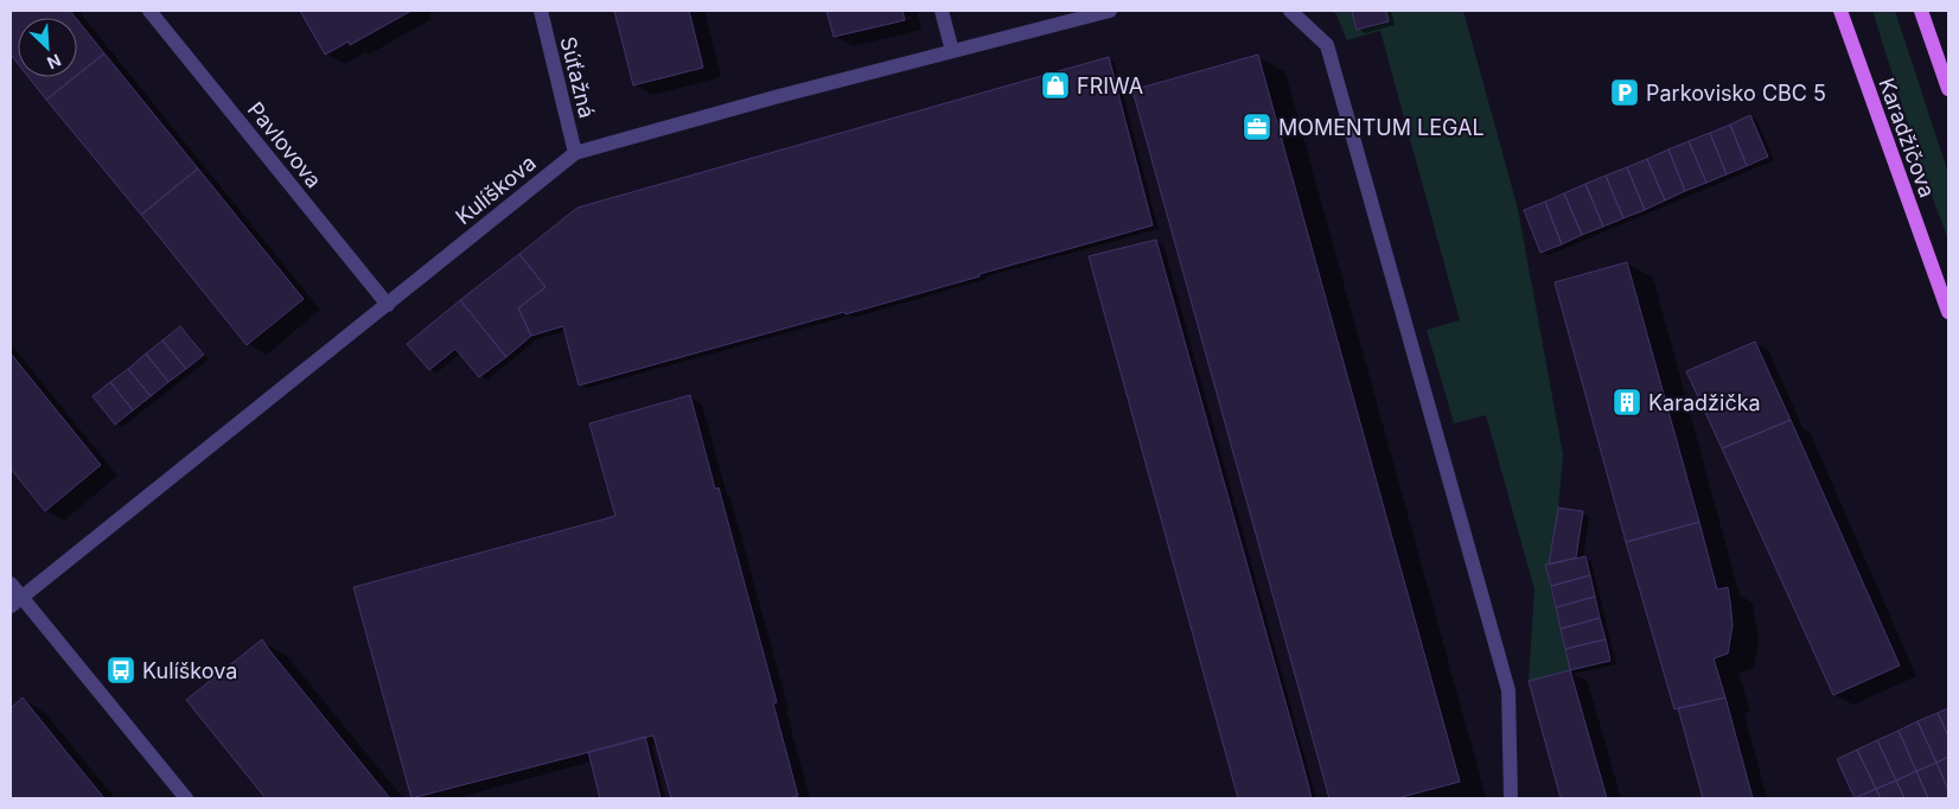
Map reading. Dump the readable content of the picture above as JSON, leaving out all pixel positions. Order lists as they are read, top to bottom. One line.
{"streets":{"main road":["Karadžičova"],"street":["Súťažná","Pavlovova","Kulíškova"]},"crossings":[["Súťažná","Kulíškova"],["Pavlovova","Kulíškova"]],"places":{"shop":["FRIWA"],"parking":["Parkovisko CBC 5"],"office":["MOMENTUM LEGAL"],"building":["Karadžička"],"bus stop":["Kulíškova"]},"north":"bottom right"}
